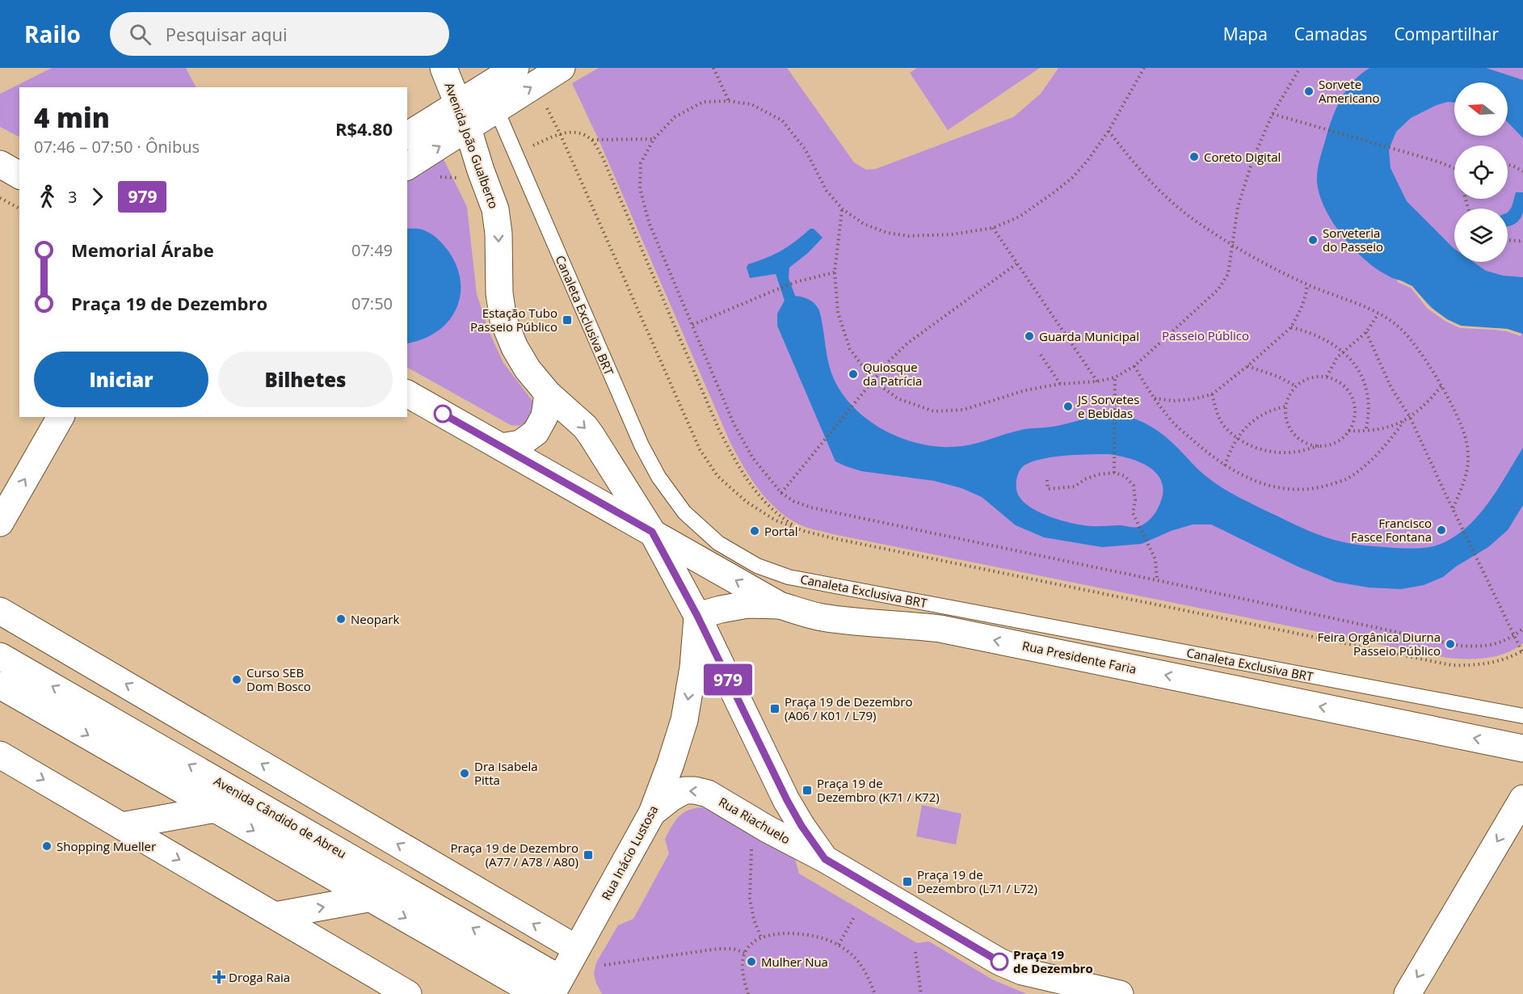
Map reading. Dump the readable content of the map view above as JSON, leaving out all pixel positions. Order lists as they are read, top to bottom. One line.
{"streets":{"street":["Avenida João Gualberto","Rua Presidente Faria","Avenida Cândido de Abreu","Rua Riachuelo","Rua Inácio Lustosa"],"lane":["Canaleta Exclusiva BRT"]},"crossings":[["Avenida João Gualberto","Rua Presidente Faria"],["Avenida João Gualberto","Rua Riachuelo"],["Avenida João Gualberto","Rua Inácio Lustosa"],["Avenida Cândido de Abreu","Rua Inácio Lustosa"],["Rua Riachuelo","Rua Inácio Lustosa"]],"one_way":["Avenida João Gualberto","Rua Presidente Faria","Rua Inácio Lustosa"],"parks":["Passeio Público"],"places":{"other":["Sorvete Americano","Coreto Digital","Sorveteria do Passeio","Guarda Municipal","Quiosque da Patrícia","JS Sorvetes e Bebidas","Francisco Fasce Fontana","Portal","Neopark","Feira Orgânica Diurna Passeio Público","Curso SEB Dom Bosco","Dra Isabela Pitta","Shopping Mueller","Mulher Nua","Praça 19 de Dezembro"],"transit":["Estação Tubo Passeio Público","Praça 19 de Dezembro (A06 / K01 / L79)","Praça 19 de Dezembro (K71 / K72)","Praça 19 de Dezembro (A77 / A78 / A80)","Praça 19 de Dezembro (L71 / L72)"],"health":["Droga Raia"]},"lines":["bus line 979"],"north":"left","page":{"header":"Railo","search":"Pesquisar aqui","nav":["Mapa","Camadas","Compartilhar"],"on_map":"979","heading":["4 min","07:46 – 07:50 · Ônibus","R$4.80"],"legs":["3","979"],"list":[{"name":"Memorial Árabe","value":"07:49"},{"name":"Praça 19 de Dezembro","value":"07:50"}],"buttons":["Iniciar","Bilhetes"]}}
